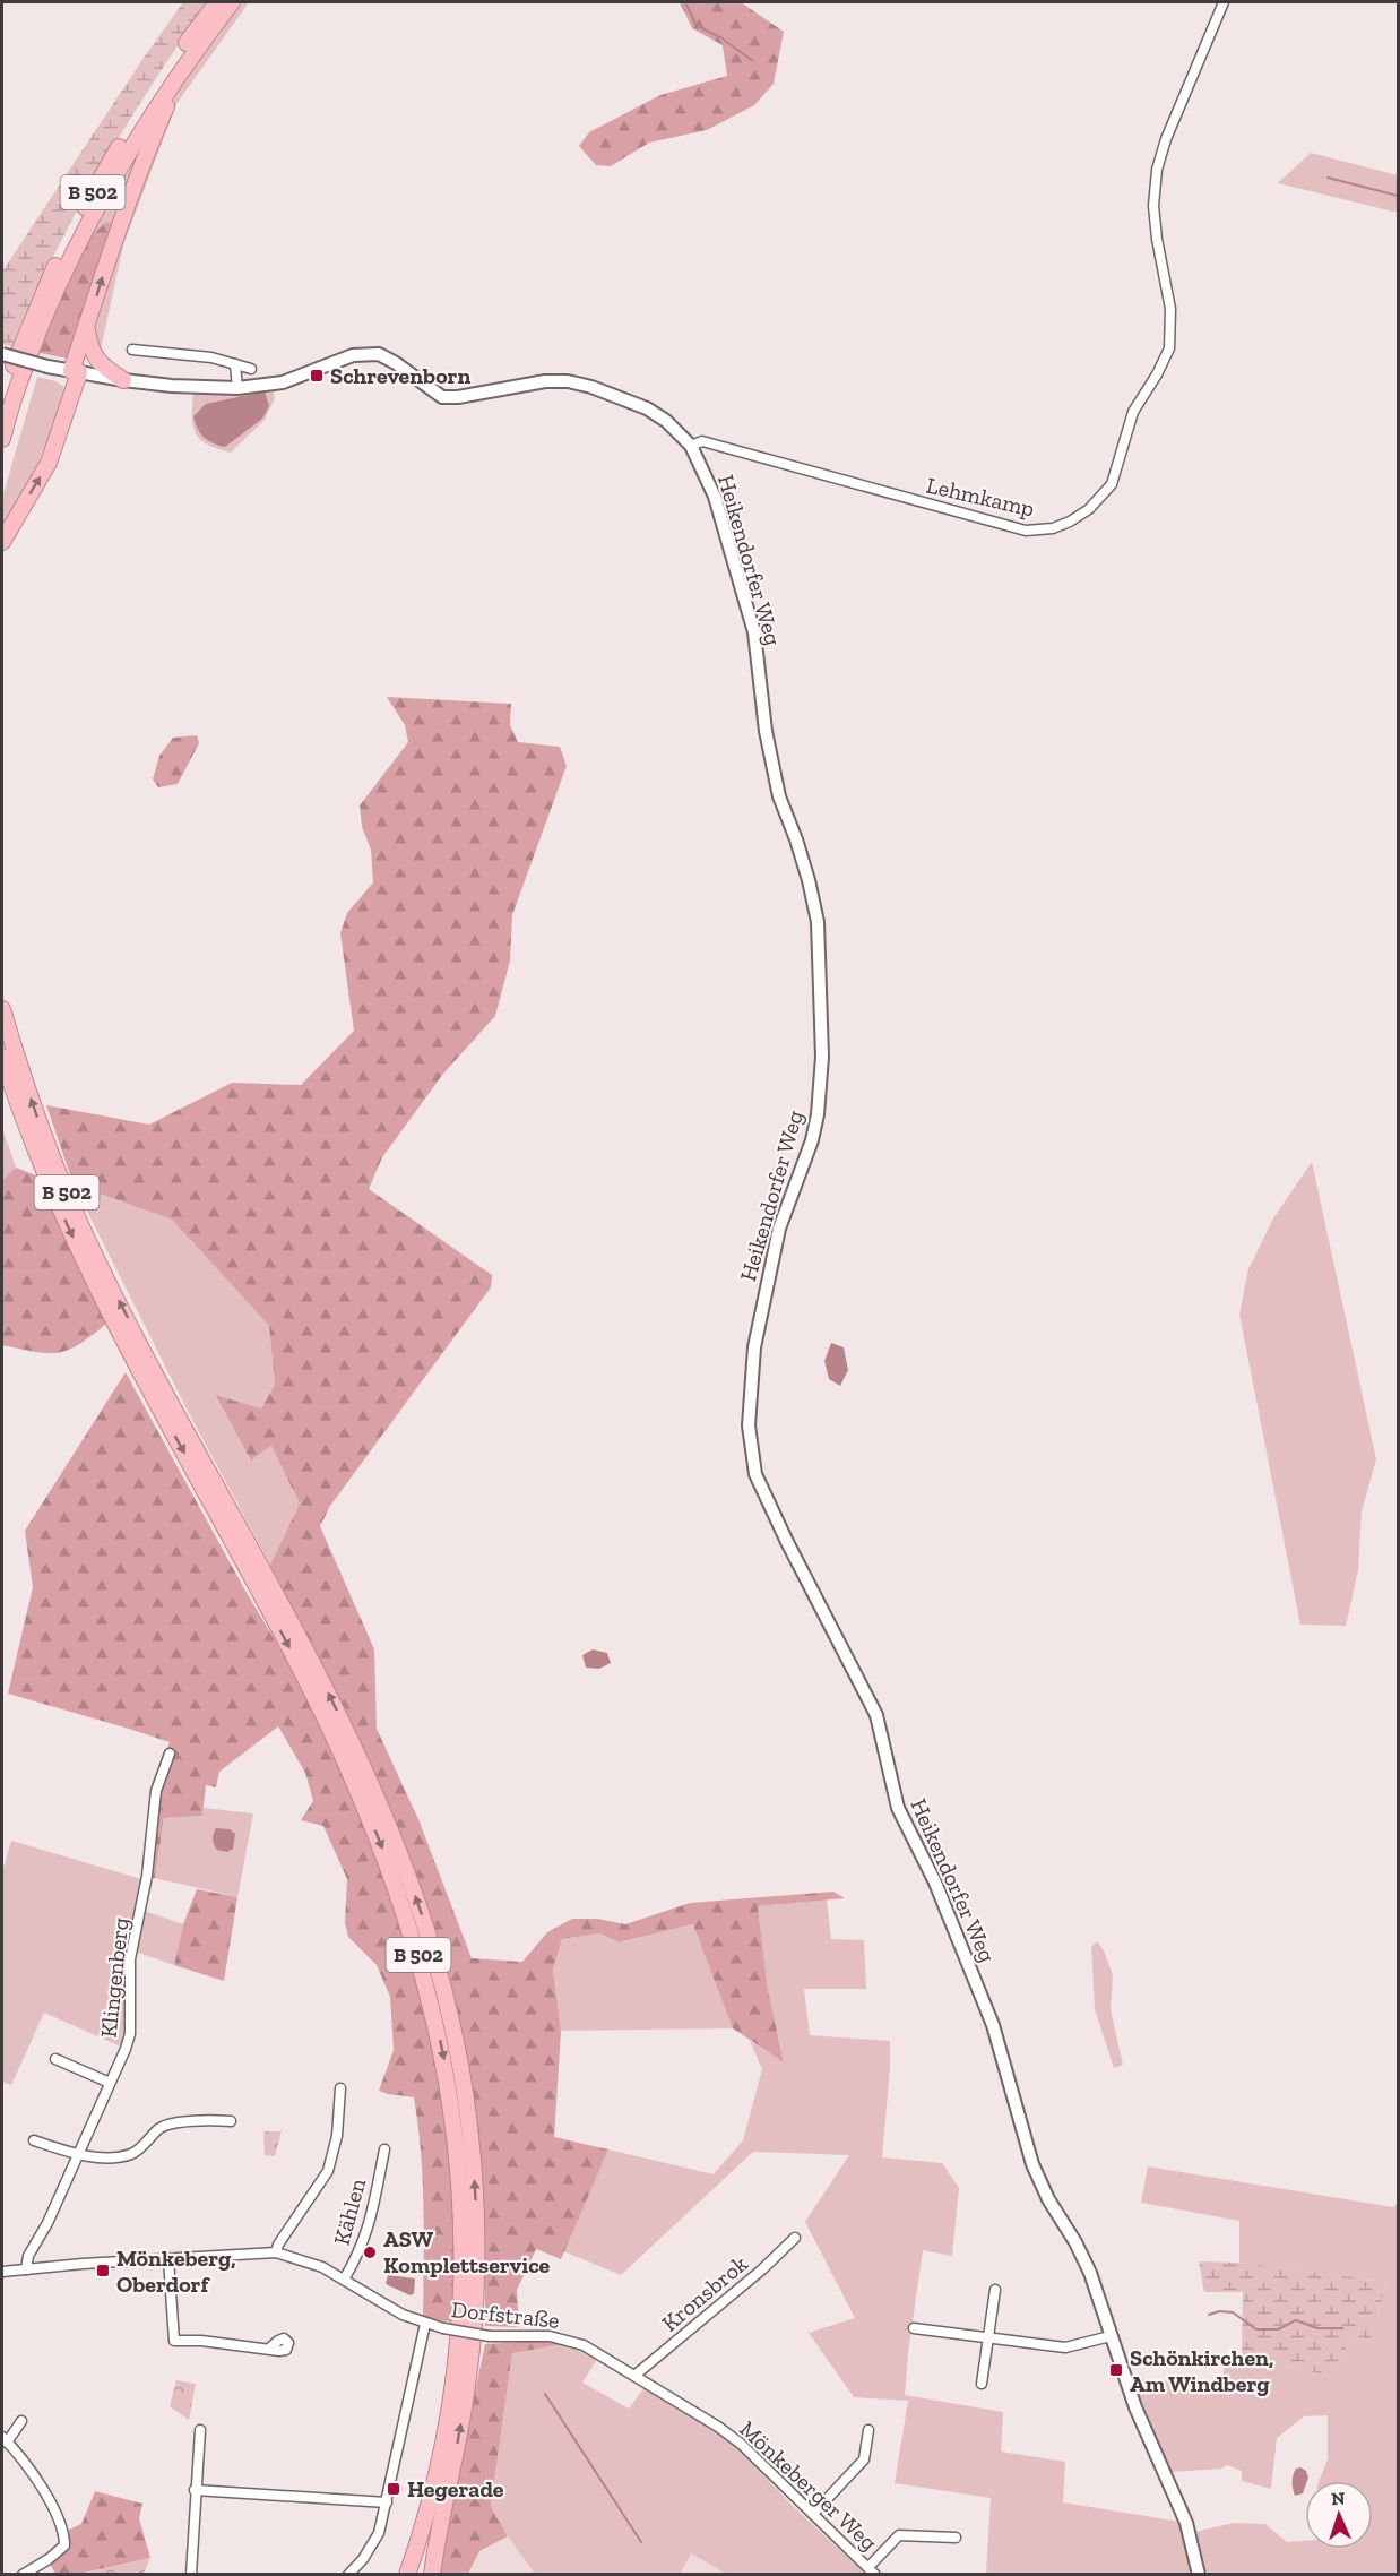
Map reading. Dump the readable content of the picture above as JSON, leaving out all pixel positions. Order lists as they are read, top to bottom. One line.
{"streets":{"highway":["B 502"],"street":["Lehmkamp","Heikendorfer Weg","Klingenberg","Kählen","Kronsbrok","Dorfstraße","Mönkeberger Weg"]},"crossings":[["B 502","Heikendorfer Weg"],["Lehmkamp","Heikendorfer Weg"],["Klingenberg","Dorfstraße"],["Kählen","Dorfstraße"],["Kronsbrok","Mönkeberger Weg"],["Dorfstraße","Mönkeberger Weg"]],"places":{"transit":["Schrevenborn","Mönkeberg, Oberdorf","Schönkirchen, Am Windberg","Hegerade"],"other":["ASW Komplettservice"]},"north":"top"}
